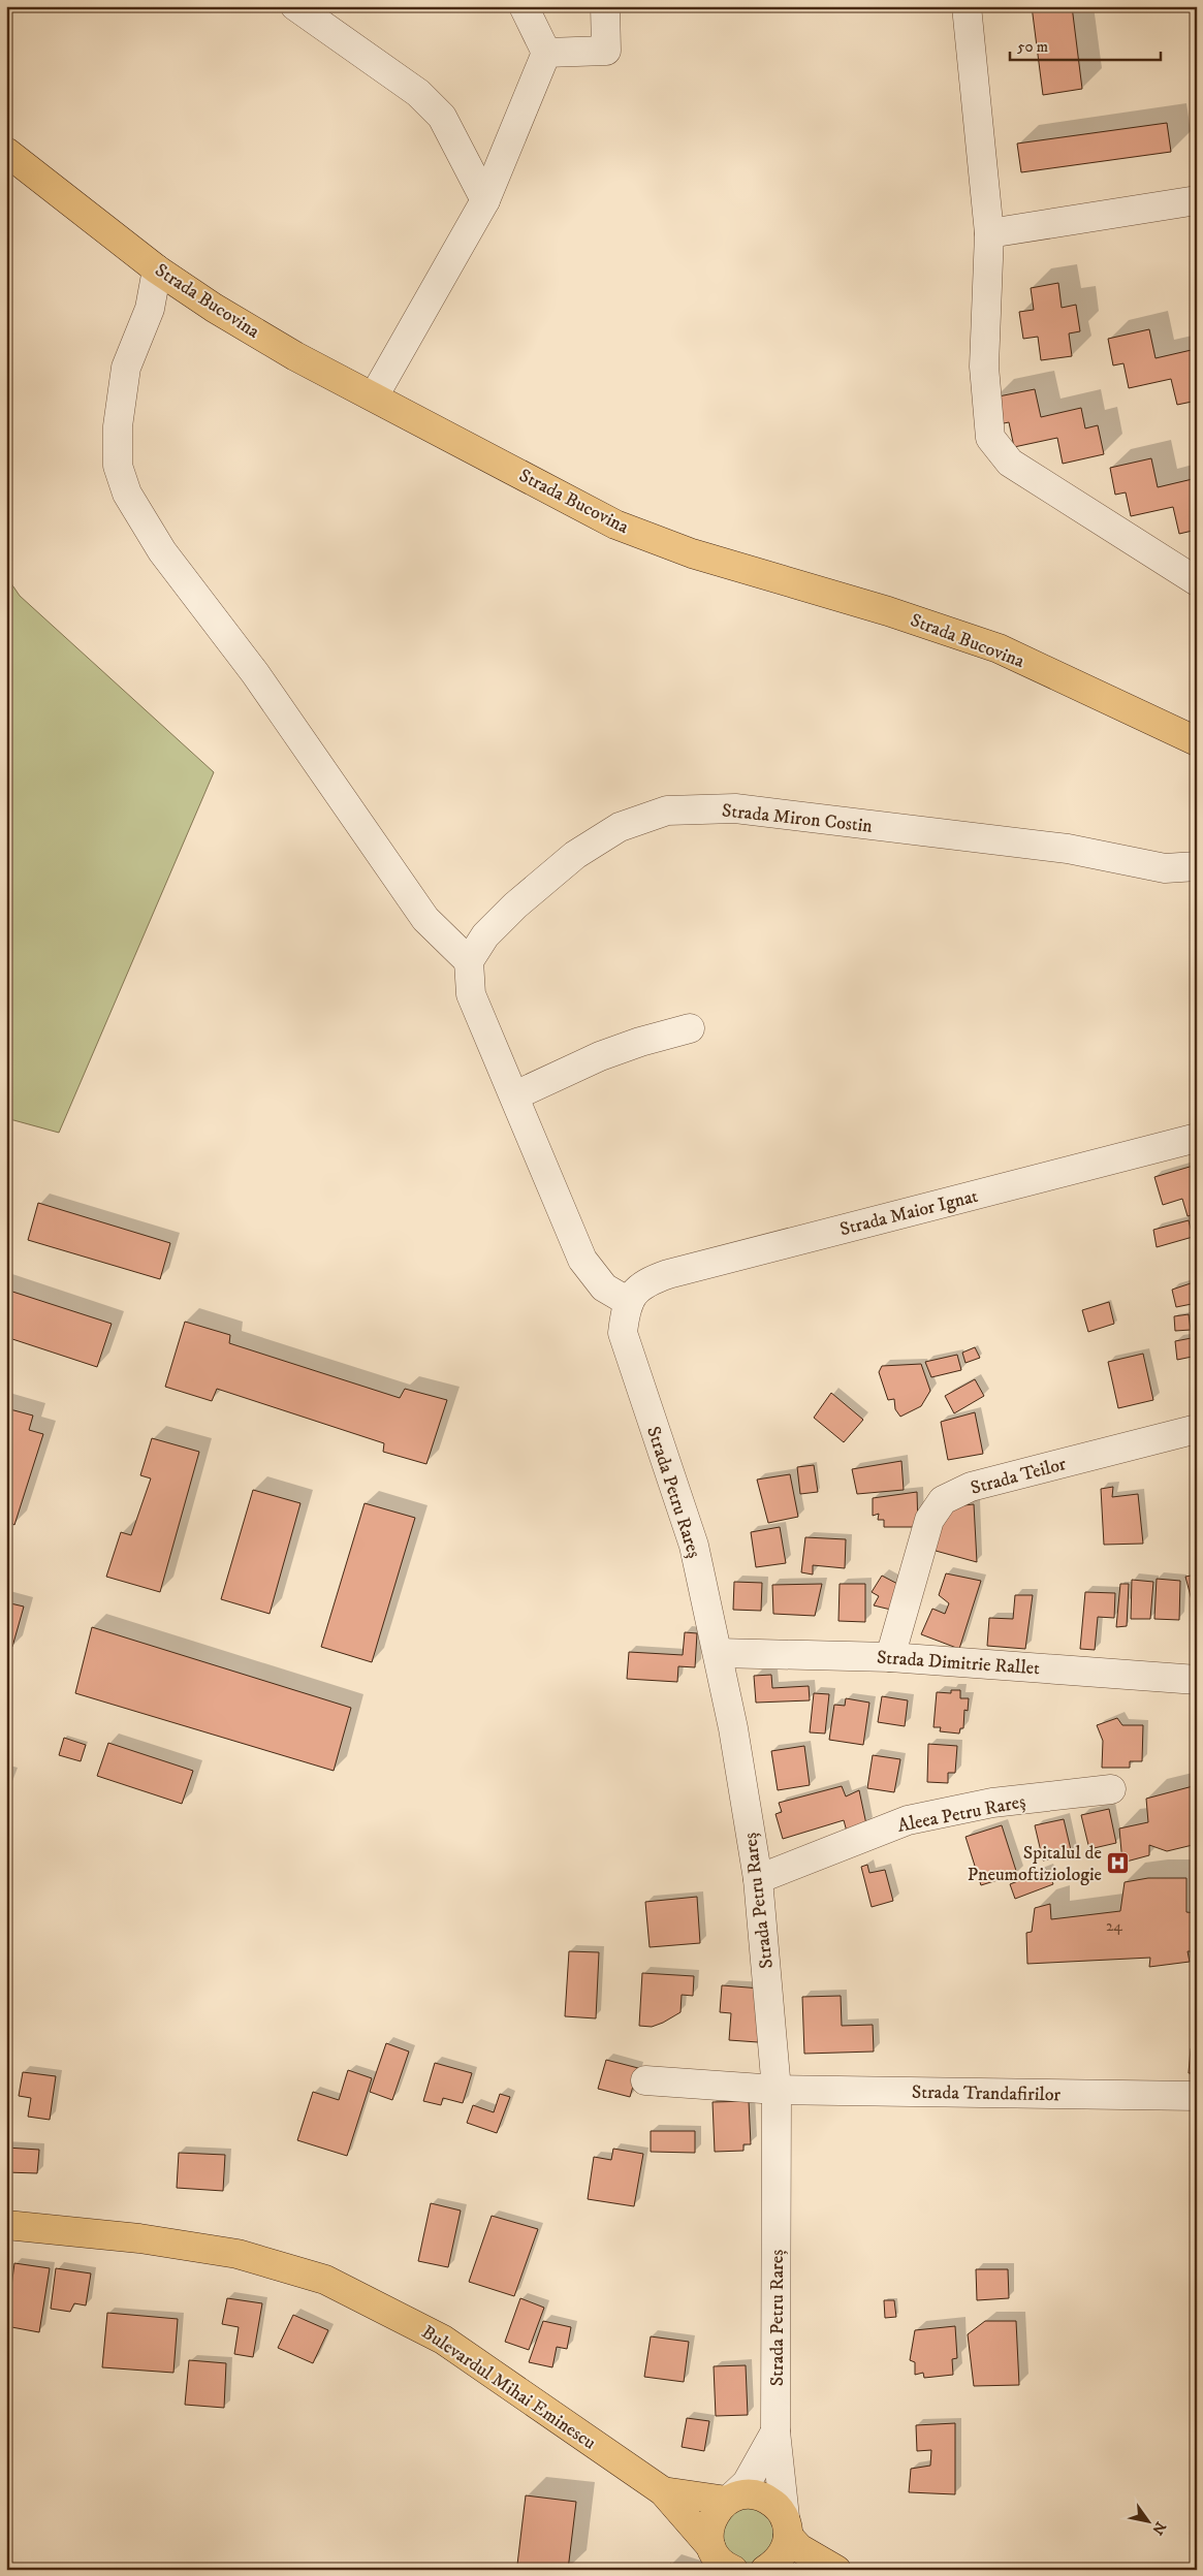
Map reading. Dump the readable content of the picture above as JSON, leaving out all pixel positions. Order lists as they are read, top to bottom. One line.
{"streets":{"main road":["Strada Bucovina","Bulevardul Mihai Eminescu"],"street":["Strada Miron Costin","Strada Maior Ignat","Strada Teilor","Strada Petru Rareș","Strada Dimitrie Rallet","Aleea Petru Rareș","Strada Trandafirilor"]},"crossings":[["Strada Maior Ignat","Strada Petru Rareș"],["Strada Teilor","Strada Dimitrie Rallet"],["Strada Petru Rareș","Strada Dimitrie Rallet"],["Strada Petru Rareș","Aleea Petru Rareș"],["Strada Petru Rareș","Strada Trandafirilor"]],"places":{"hospital":["Spitalul de Pneumoftiziologie"]},"house_numbers":["24"],"scale_bar":"50 m","north":"bottom right"}
